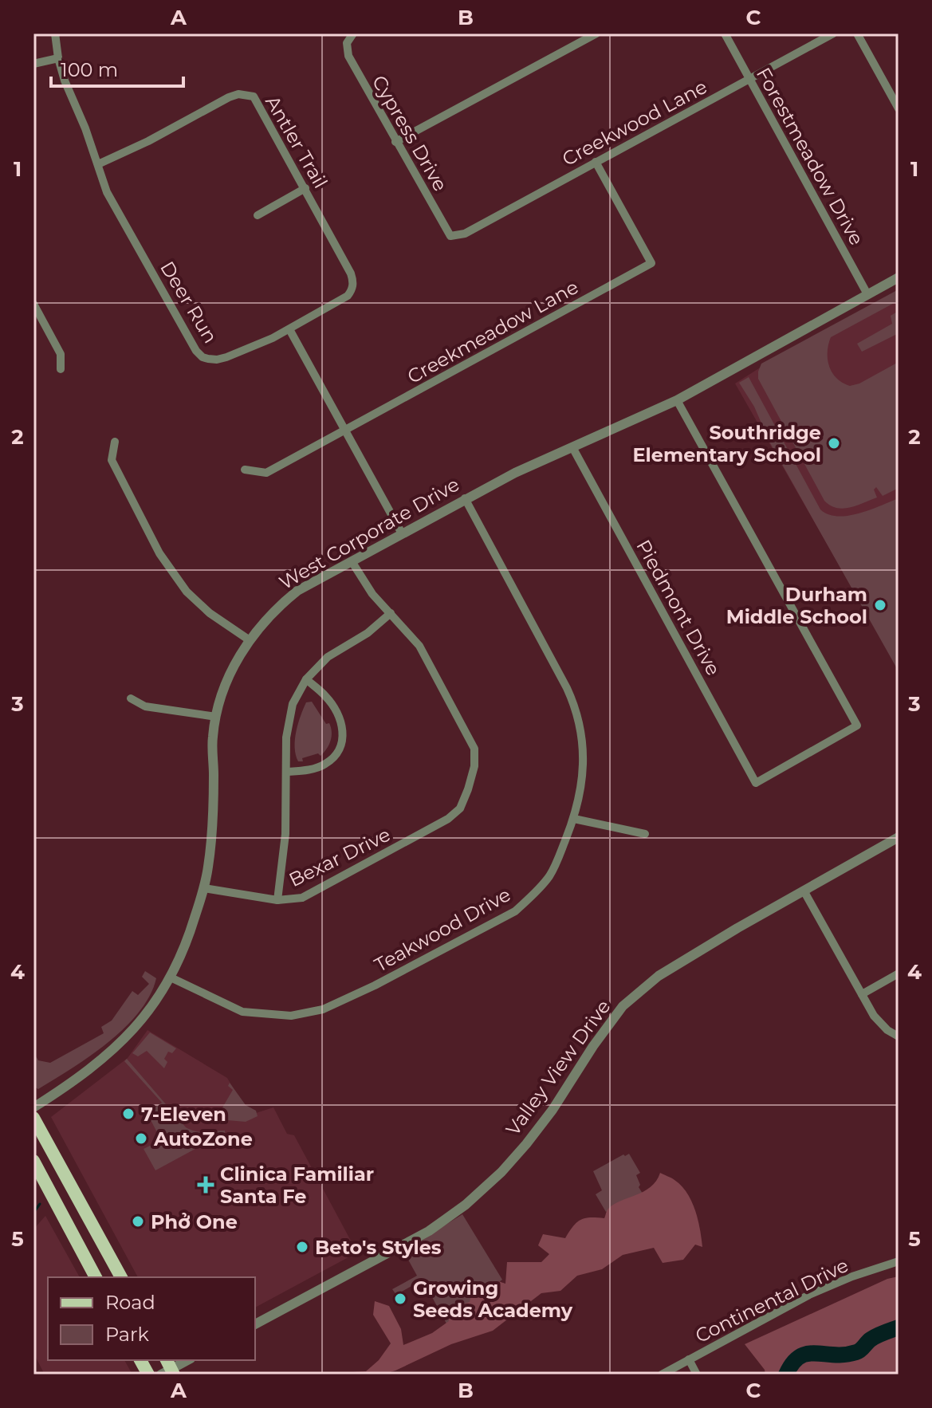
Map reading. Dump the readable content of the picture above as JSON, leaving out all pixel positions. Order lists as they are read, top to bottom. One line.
{"streets":{"street":["Creekwood Lane","Cypress Drive","Antler Trail","Forestmeadow Drive","Deer Run","Creekmeadow Lane","West Corporate Drive","Piedmont Drive","Bexar Drive","Teakwood Drive","Valley View Drive","Continental Drive"]},"crossings":[["Creekwood Lane","Cypress Drive"],["Creekwood Lane","Forestmeadow Drive"],["Creekwood Lane","Creekmeadow Lane"],["Antler Trail","Deer Run"],["Forestmeadow Drive","West Corporate Drive"],["West Corporate Drive","Piedmont Drive"],["West Corporate Drive","Bexar Drive"],["West Corporate Drive","Teakwood Drive"]],"places":{"other":["Southridge Elementary School","Durham Middle School","7-Eleven","AutoZone","Phở One","Beto's Styles","Growing Seeds Academy"],"health":["Clinica Familiar Santa Fe"]},"legend":["Road","Park"],"scale_bar":"100 m","grid":{"columns":["A","B","C"],"rows":["1","2","3","4","5"]}}
